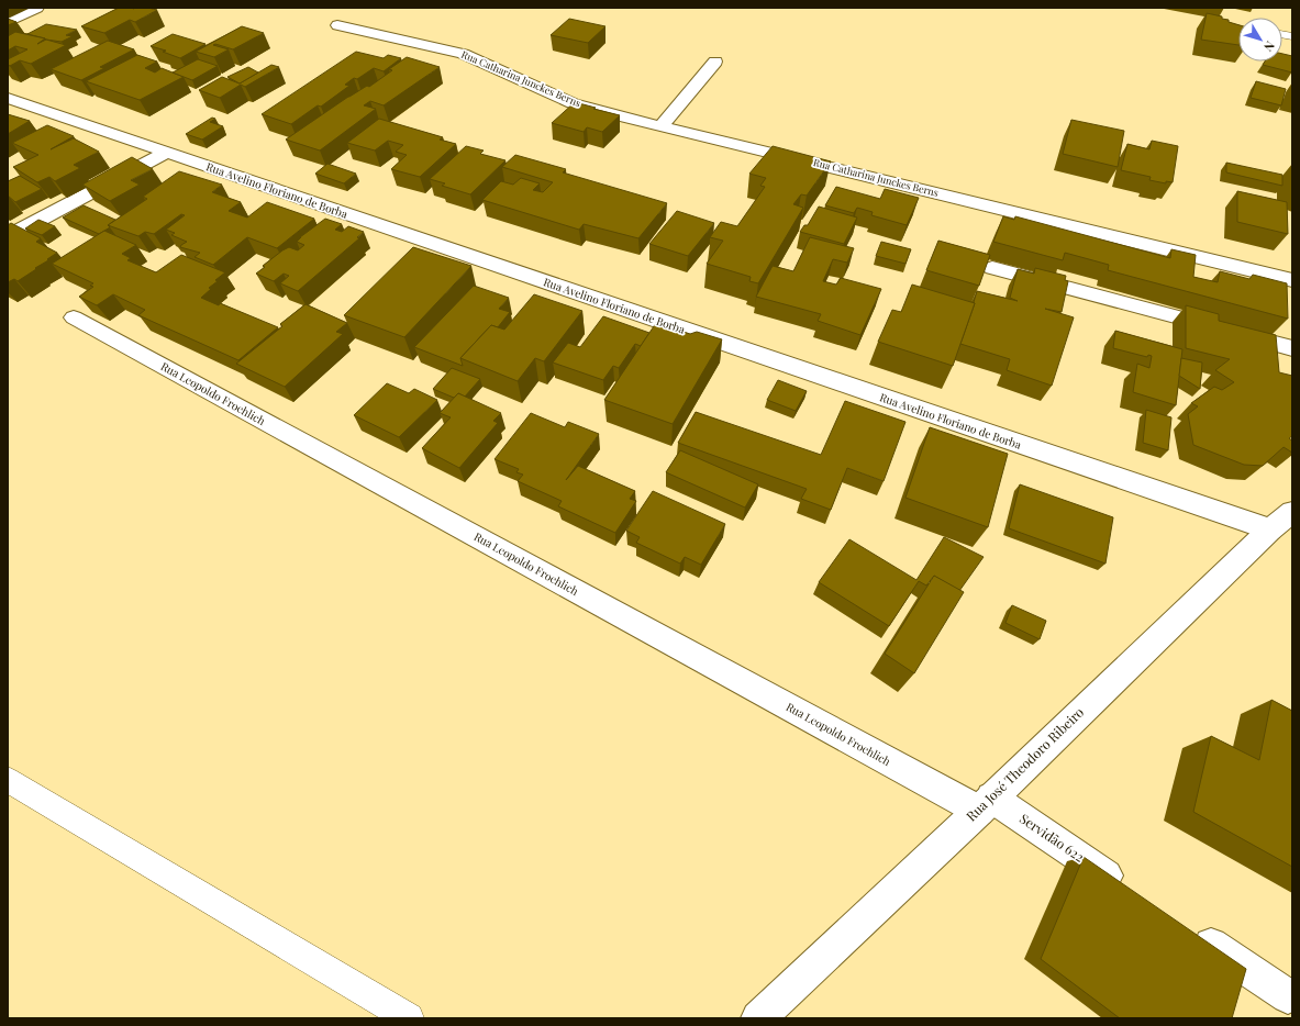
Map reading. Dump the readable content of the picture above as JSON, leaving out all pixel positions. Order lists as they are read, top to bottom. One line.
{"streets":{"street":["Rua Catharina Junckes Berns","Rua Avelino Floriano de Borba","Rua Leopoldo Froehlich","Rua José Theodoro Ribeiro","Servidão 622"]},"crossings":[["Rua Avelino Floriano de Borba","Rua José Theodoro Ribeiro"],["Rua Leopoldo Froehlich","Rua José Theodoro Ribeiro"],["Rua Leopoldo Froehlich","Servidão 622"],["Rua José Theodoro Ribeiro","Servidão 622"]],"north":"bottom right"}
